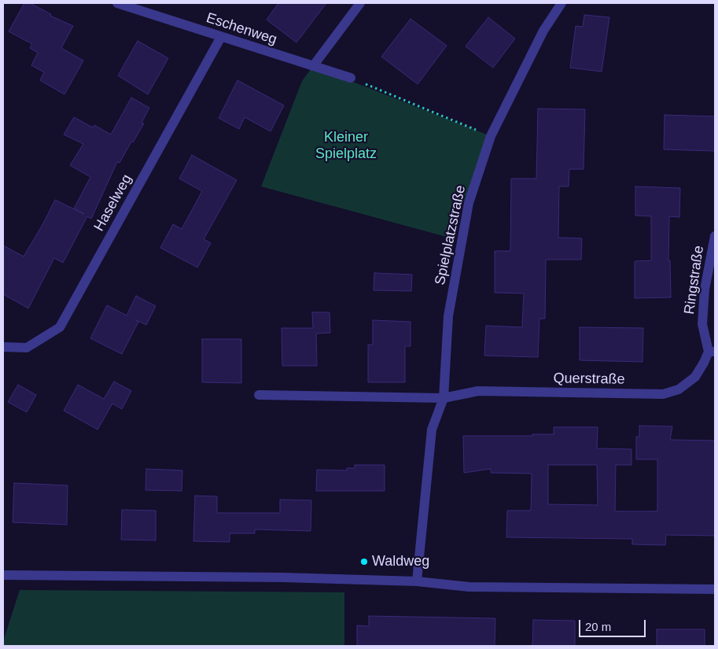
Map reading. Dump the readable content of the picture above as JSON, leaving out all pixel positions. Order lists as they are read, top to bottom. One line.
{"streets":{"street":["Eschenweg","Haselweg","Spielplatzstraße","Ringstraße","Querstraße"]},"crossings":[["Eschenweg","Haselweg"],["Spielplatzstraße","Querstraße"],["Ringstraße","Querstraße"]],"parks":["Kleiner Spielplatz"],"places":["Waldweg"],"scale_bar":"20 m"}
